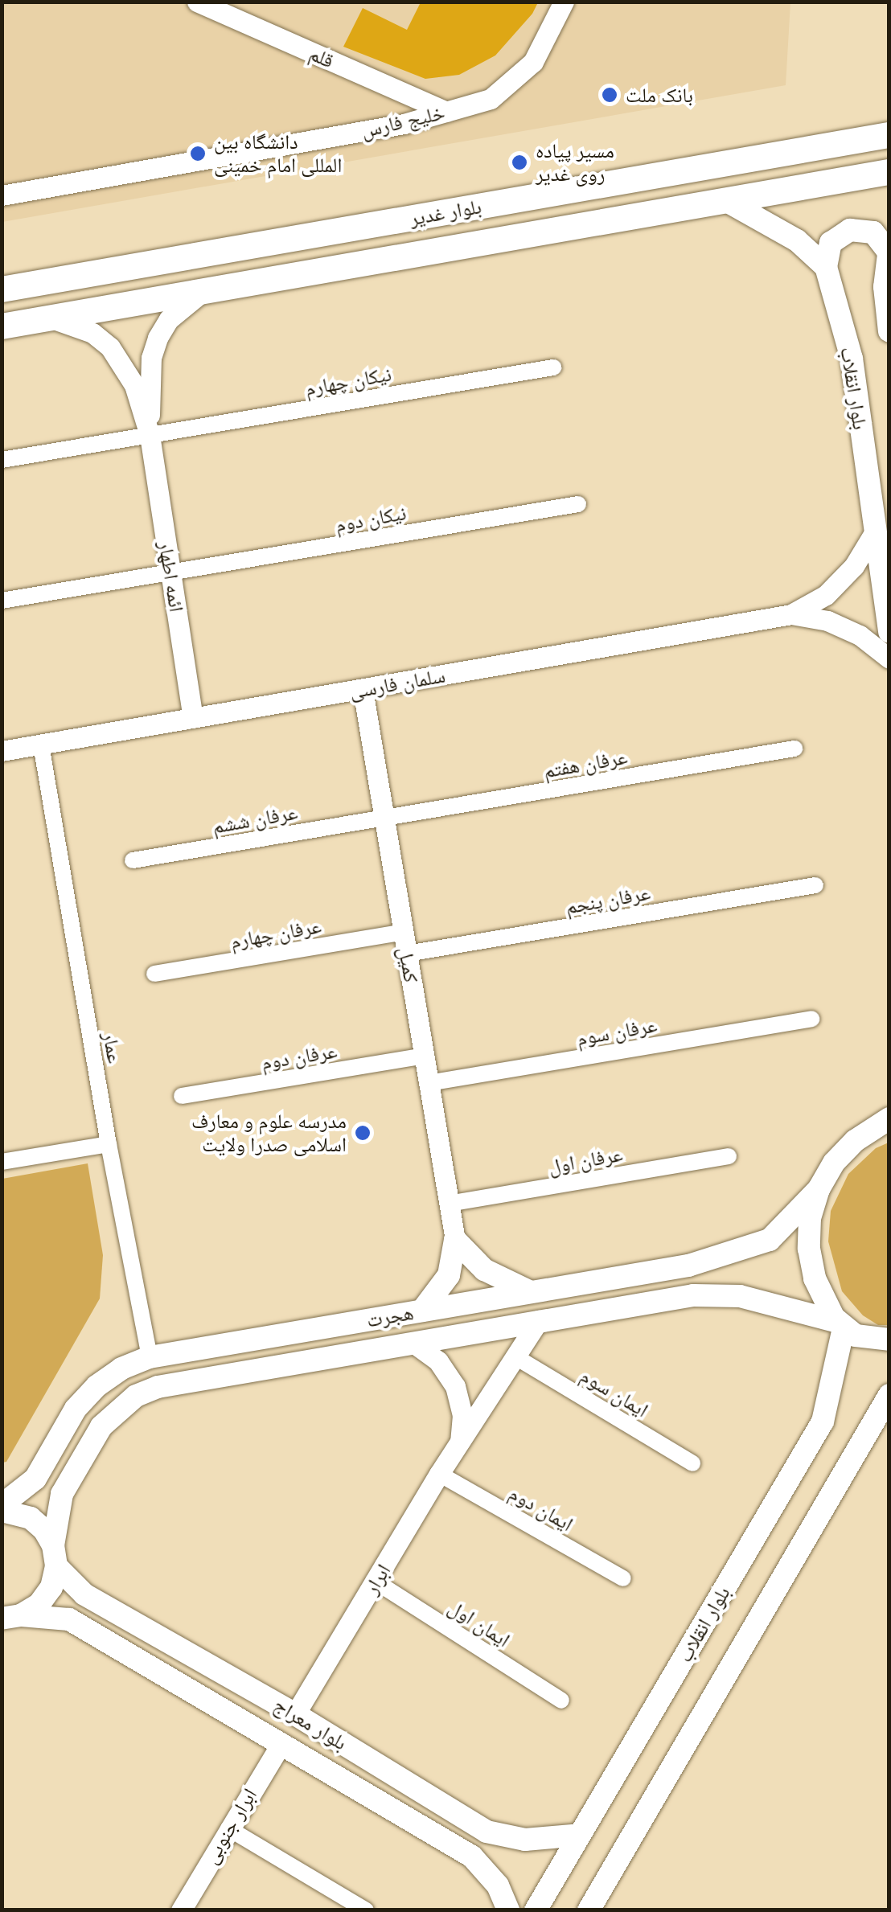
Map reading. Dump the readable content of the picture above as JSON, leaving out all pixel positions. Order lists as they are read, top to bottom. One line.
{"streets":{"main road":["بلوار غدیر","بلوار انقلاب","هجرت","بلوار معراج"],"street":["قلم","خلیج فارس","نیکان چهارم","نیکان دوم","ائمه اطهار","سلمان فارسی","عرفان هفتم","عرفان ششم","عرفان پنجم","عرفان چهارم","کمیل","عرفان سوم","عمار","عرفان دوم","عرفان اول","ایمان سوم","ایمان دوم","ابرار","ایمان اول","ابرار جنوبی"]},"crossings":[["قلم","خلیج فارس"],["بلوار غدیر","ائمه اطهار"],["نیکان چهارم","ائمه اطهار"],["بلوار انقلاب","سلمان فارسی"],["بلوار انقلاب","هجرت"],["بلوار انقلاب","بلوار معراج"],["نیکان دوم","ائمه اطهار"],["ائمه اطهار","سلمان فارسی"],["سلمان فارسی","کمیل"],["سلمان فارسی","عمار"],["عرفان هفتم","عرفان ششم"],["عرفان هفتم","کمیل"],["عرفان ششم","کمیل"],["عرفان پنجم","کمیل"],["عرفان چهارم","کمیل"],["کمیل","عرفان سوم"],["کمیل","عرفان دوم"],["کمیل","عرفان اول"],["عمار","هجرت"],["هجرت","ابرار"],["هجرت","بلوار معراج"],["ایمان سوم","ابرار"],["ایمان دوم","ابرار"],["ابرار","ایمان اول"],["ابرار","بلوار معراج"],["بلوار معراج","ابرار جنوبی"]],"places":["بانک ملت","دانشگاه بین المللی امام خمینی","مسیر پیاده روی غدیر","مدرسه علوم و معارف اسلامی صدرا ولایت"]}
